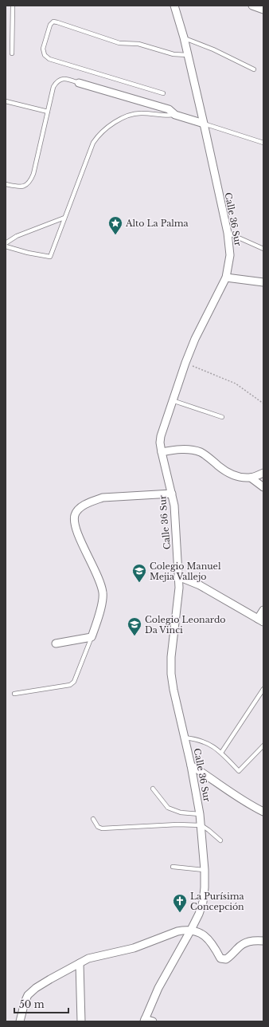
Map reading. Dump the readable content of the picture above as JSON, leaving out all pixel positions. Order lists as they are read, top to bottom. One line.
{"streets":{"street":["Calle 36 Sur"]},"places":{"place":["Alto La Palma"],"school or university":["Colegio Manuel Mejia Vallejo","Colegio Leonardo Da Vinci"],"church":["La Purísima Concepción"]},"scale_bar":"50 m"}
